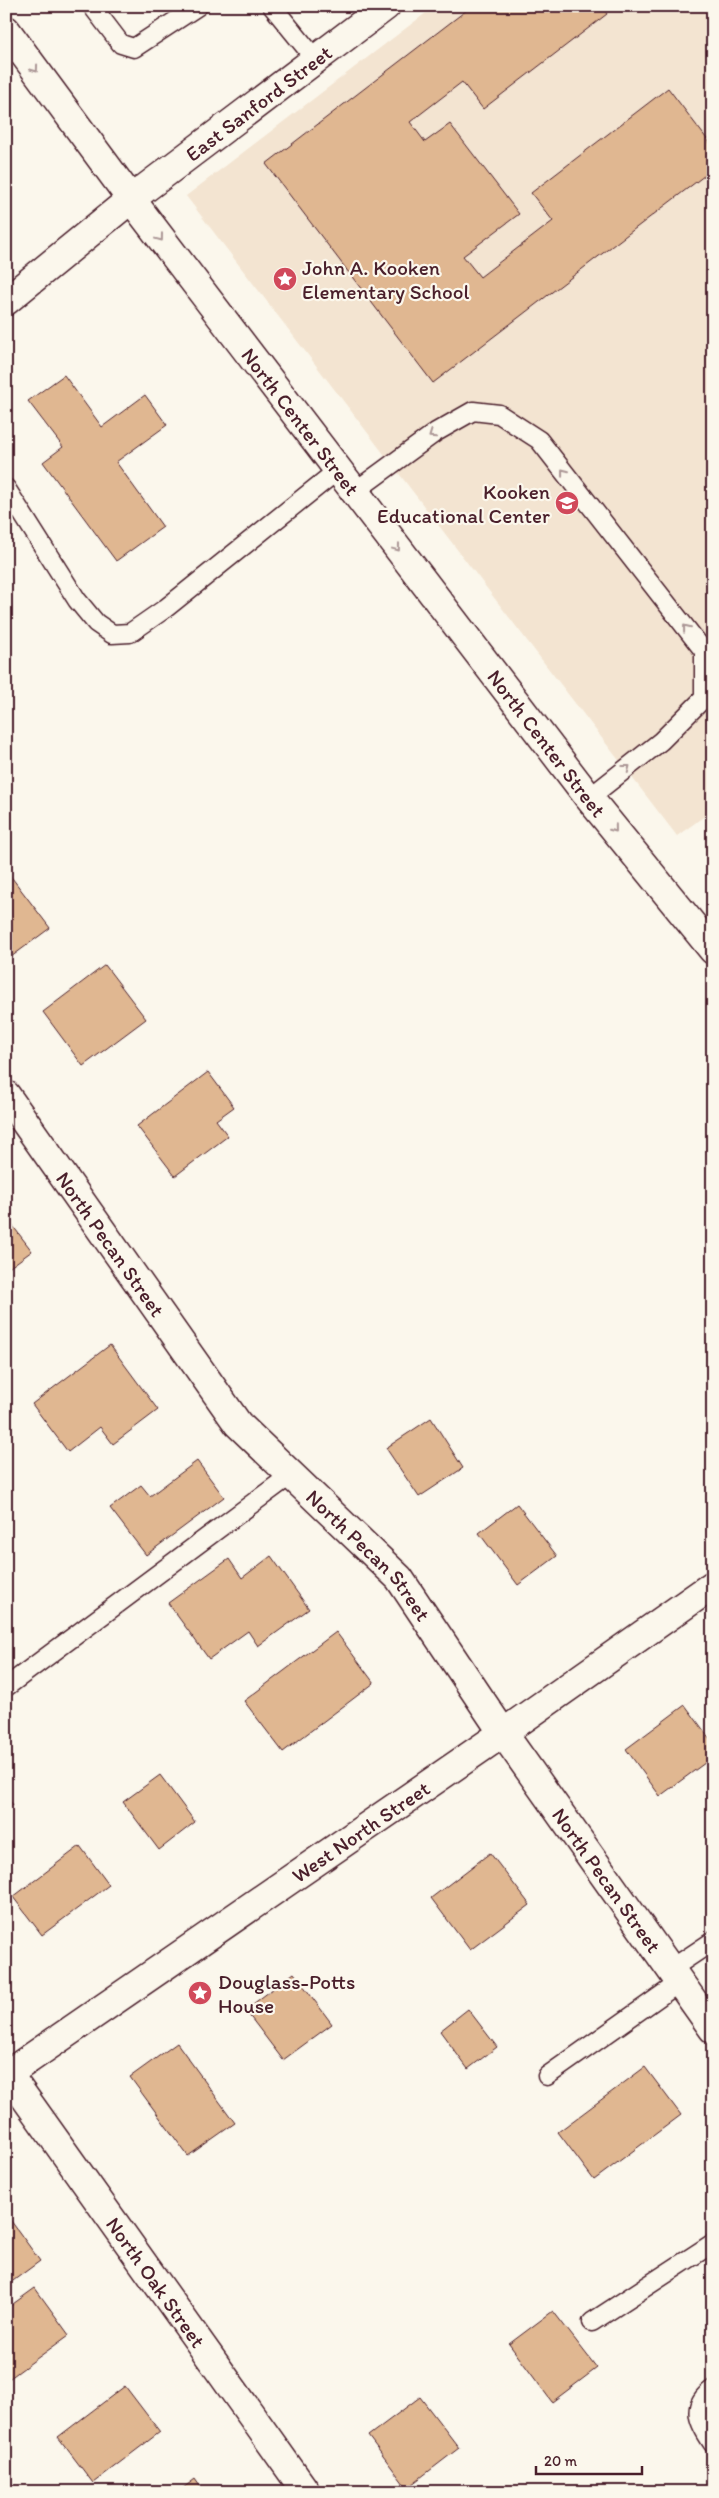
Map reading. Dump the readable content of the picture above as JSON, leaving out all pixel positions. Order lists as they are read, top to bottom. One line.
{"streets":{"street":["East Sanford Street","North Center Street","North Pecan Street","West North Street","North Oak Street"]},"crossings":[["East Sanford Street","North Center Street"],["North Pecan Street","West North Street"],["West North Street","North Oak Street"]],"one_way":["North Center Street"],"places":{"place":["John A. Kooken Elementary School","Douglass-Potts House"],"school or university":["Kooken Educational Center"]},"scale_bar":"20 m"}
